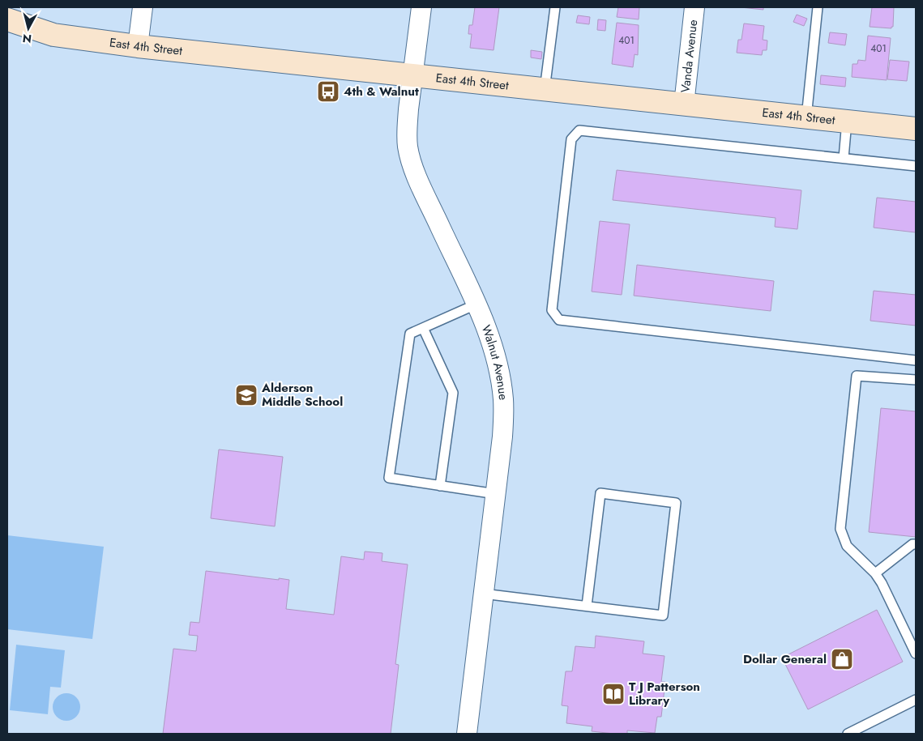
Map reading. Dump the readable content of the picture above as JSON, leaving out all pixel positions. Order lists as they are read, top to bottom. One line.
{"streets":{"street":["East 4th Street","Vanda Avenue","Walnut Avenue"]},"crossings":[["East 4th Street","Vanda Avenue"],["East 4th Street","Walnut Avenue"]],"places":{"bus stop":["4th & Walnut"],"school or university":["Alderson Middle School"],"shop":["Dollar General"],"library":["T J Patterson Library"]},"house_numbers":["401","401"],"north":"bottom"}
